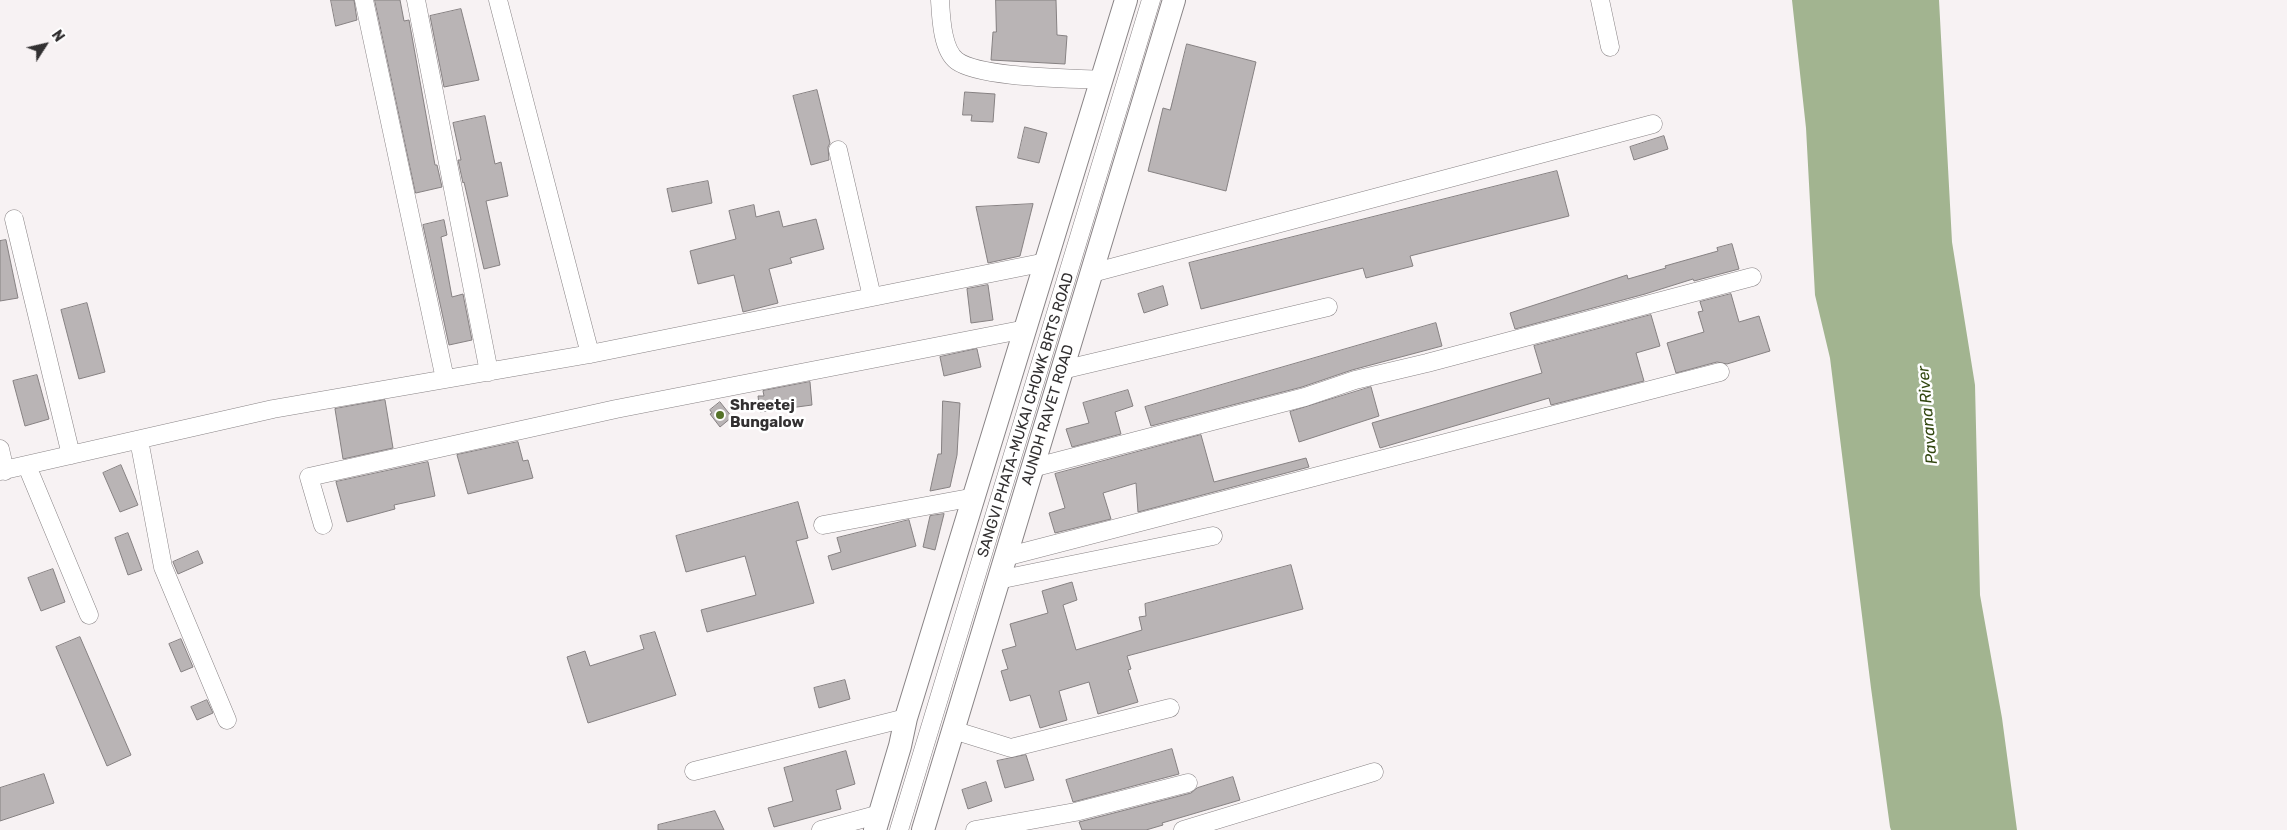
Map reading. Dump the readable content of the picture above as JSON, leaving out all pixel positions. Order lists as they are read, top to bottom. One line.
{"streets":{"main road":["AUNDH RAVET ROAD"],"street":["SANGVI PHATA-MUKAI CHOWK BRTS ROAD"]},"water":["Pavana River"],"places":["Shreetej Bungalow"],"north":"top right"}
